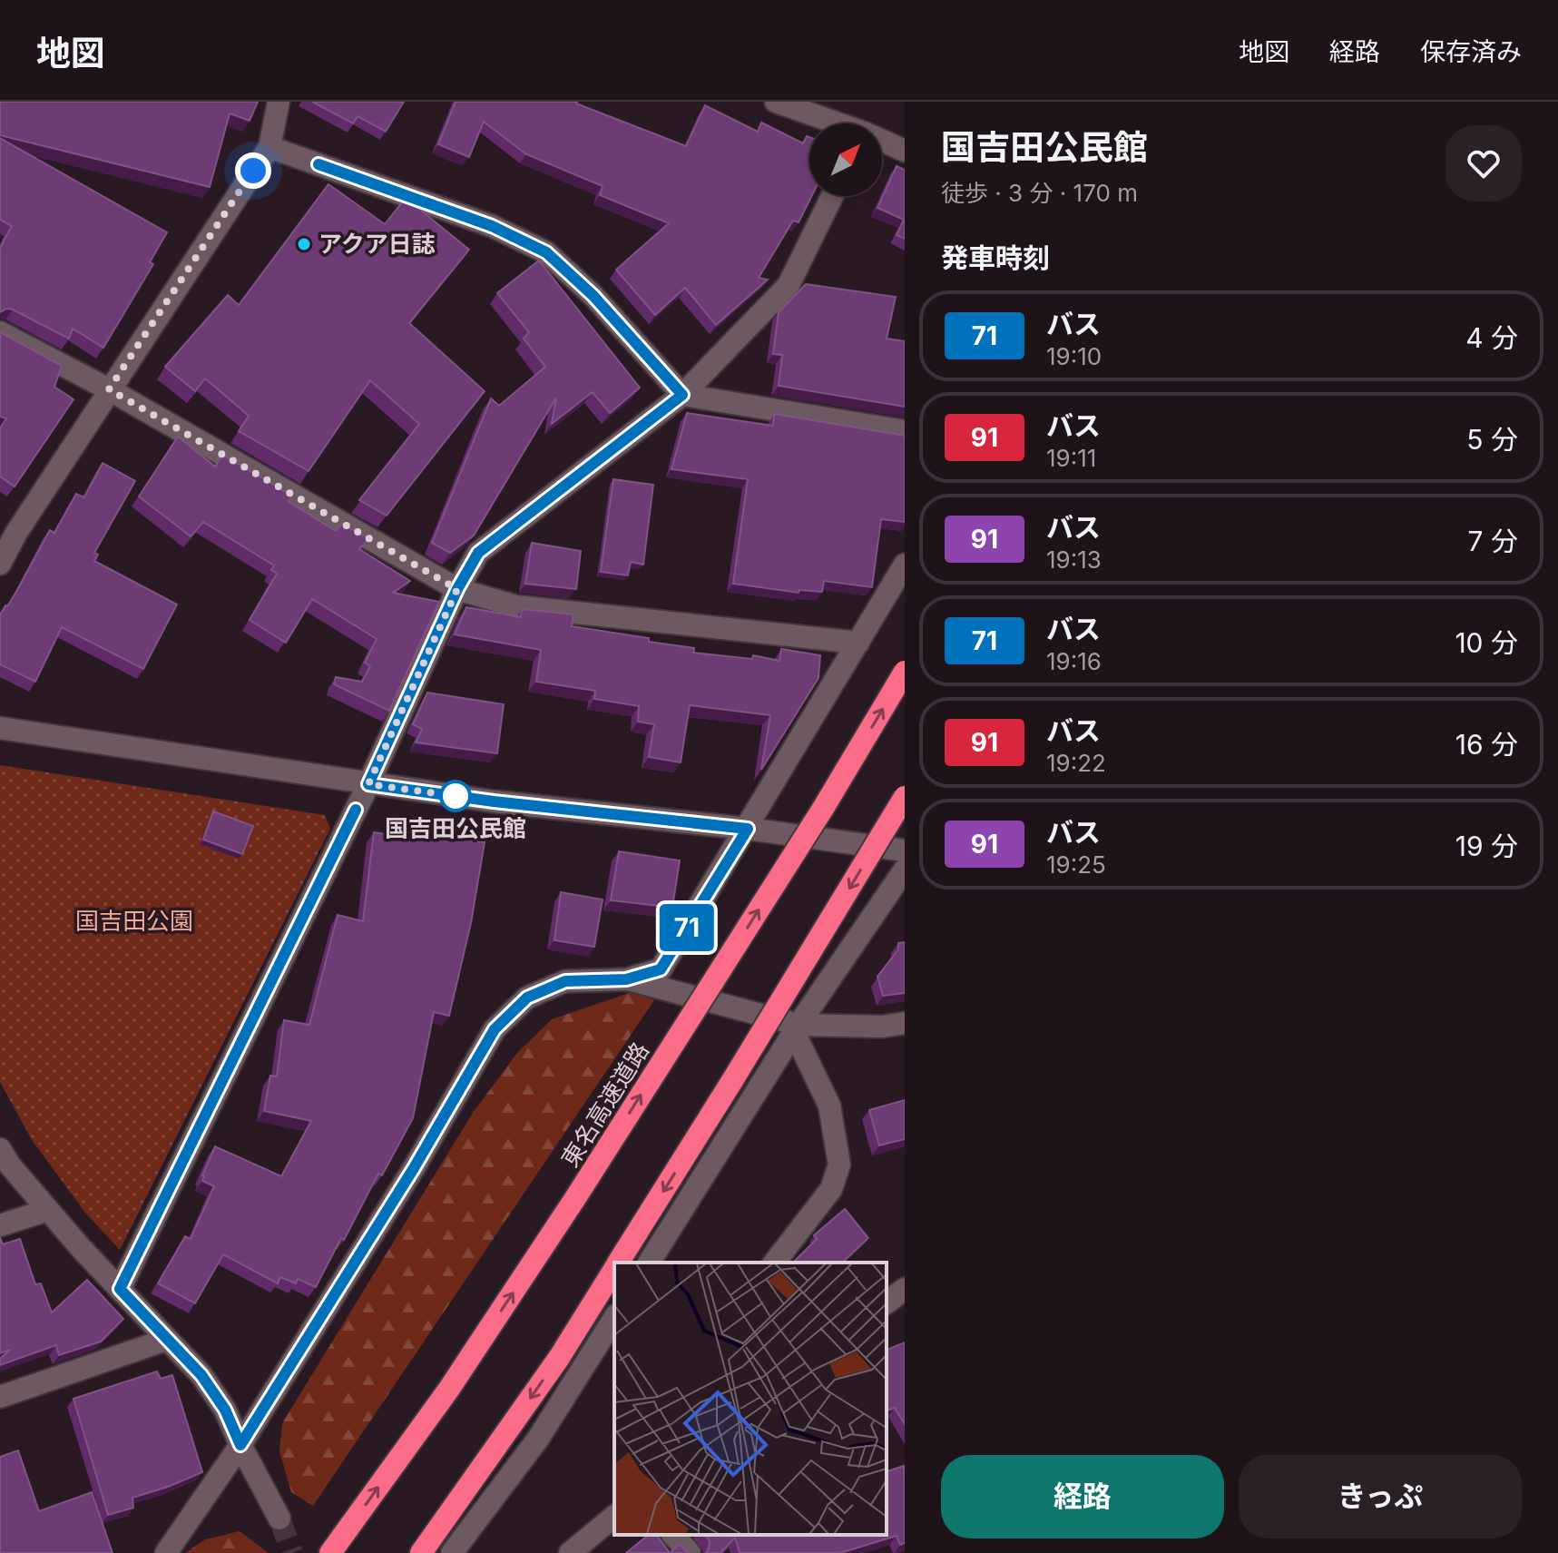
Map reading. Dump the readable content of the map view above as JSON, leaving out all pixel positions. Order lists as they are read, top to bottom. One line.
{"streets":{"highway":["東名高速道路"]},"parks":["国吉田公園"],"places":["アクア日誌","国吉田公民館"],"lines":["bus line 71"],"north":"top right","page":{"header":"地図","nav":["地図","経路","保存済み"],"on_map":"71","heading":[["国吉田公民館","徒歩 · 3 分 · 170 m"],"発車時刻"],"list":[{"mark":"71","name":"バス","note":"19:10","value":"4 分"},{"mark":"91","name":"バス","note":"19:11","value":"5 分"},{"mark":"91","name":"バス","note":"19:13","value":"7 分"},{"mark":"71","name":"バス","note":"19:16","value":"10 分"},{"mark":"91","name":"バス","note":"19:22","value":"16 分"},{"mark":"91","name":"バス","note":"19:25","value":"19 分"}],"buttons":["経路","きっぷ"]}}
